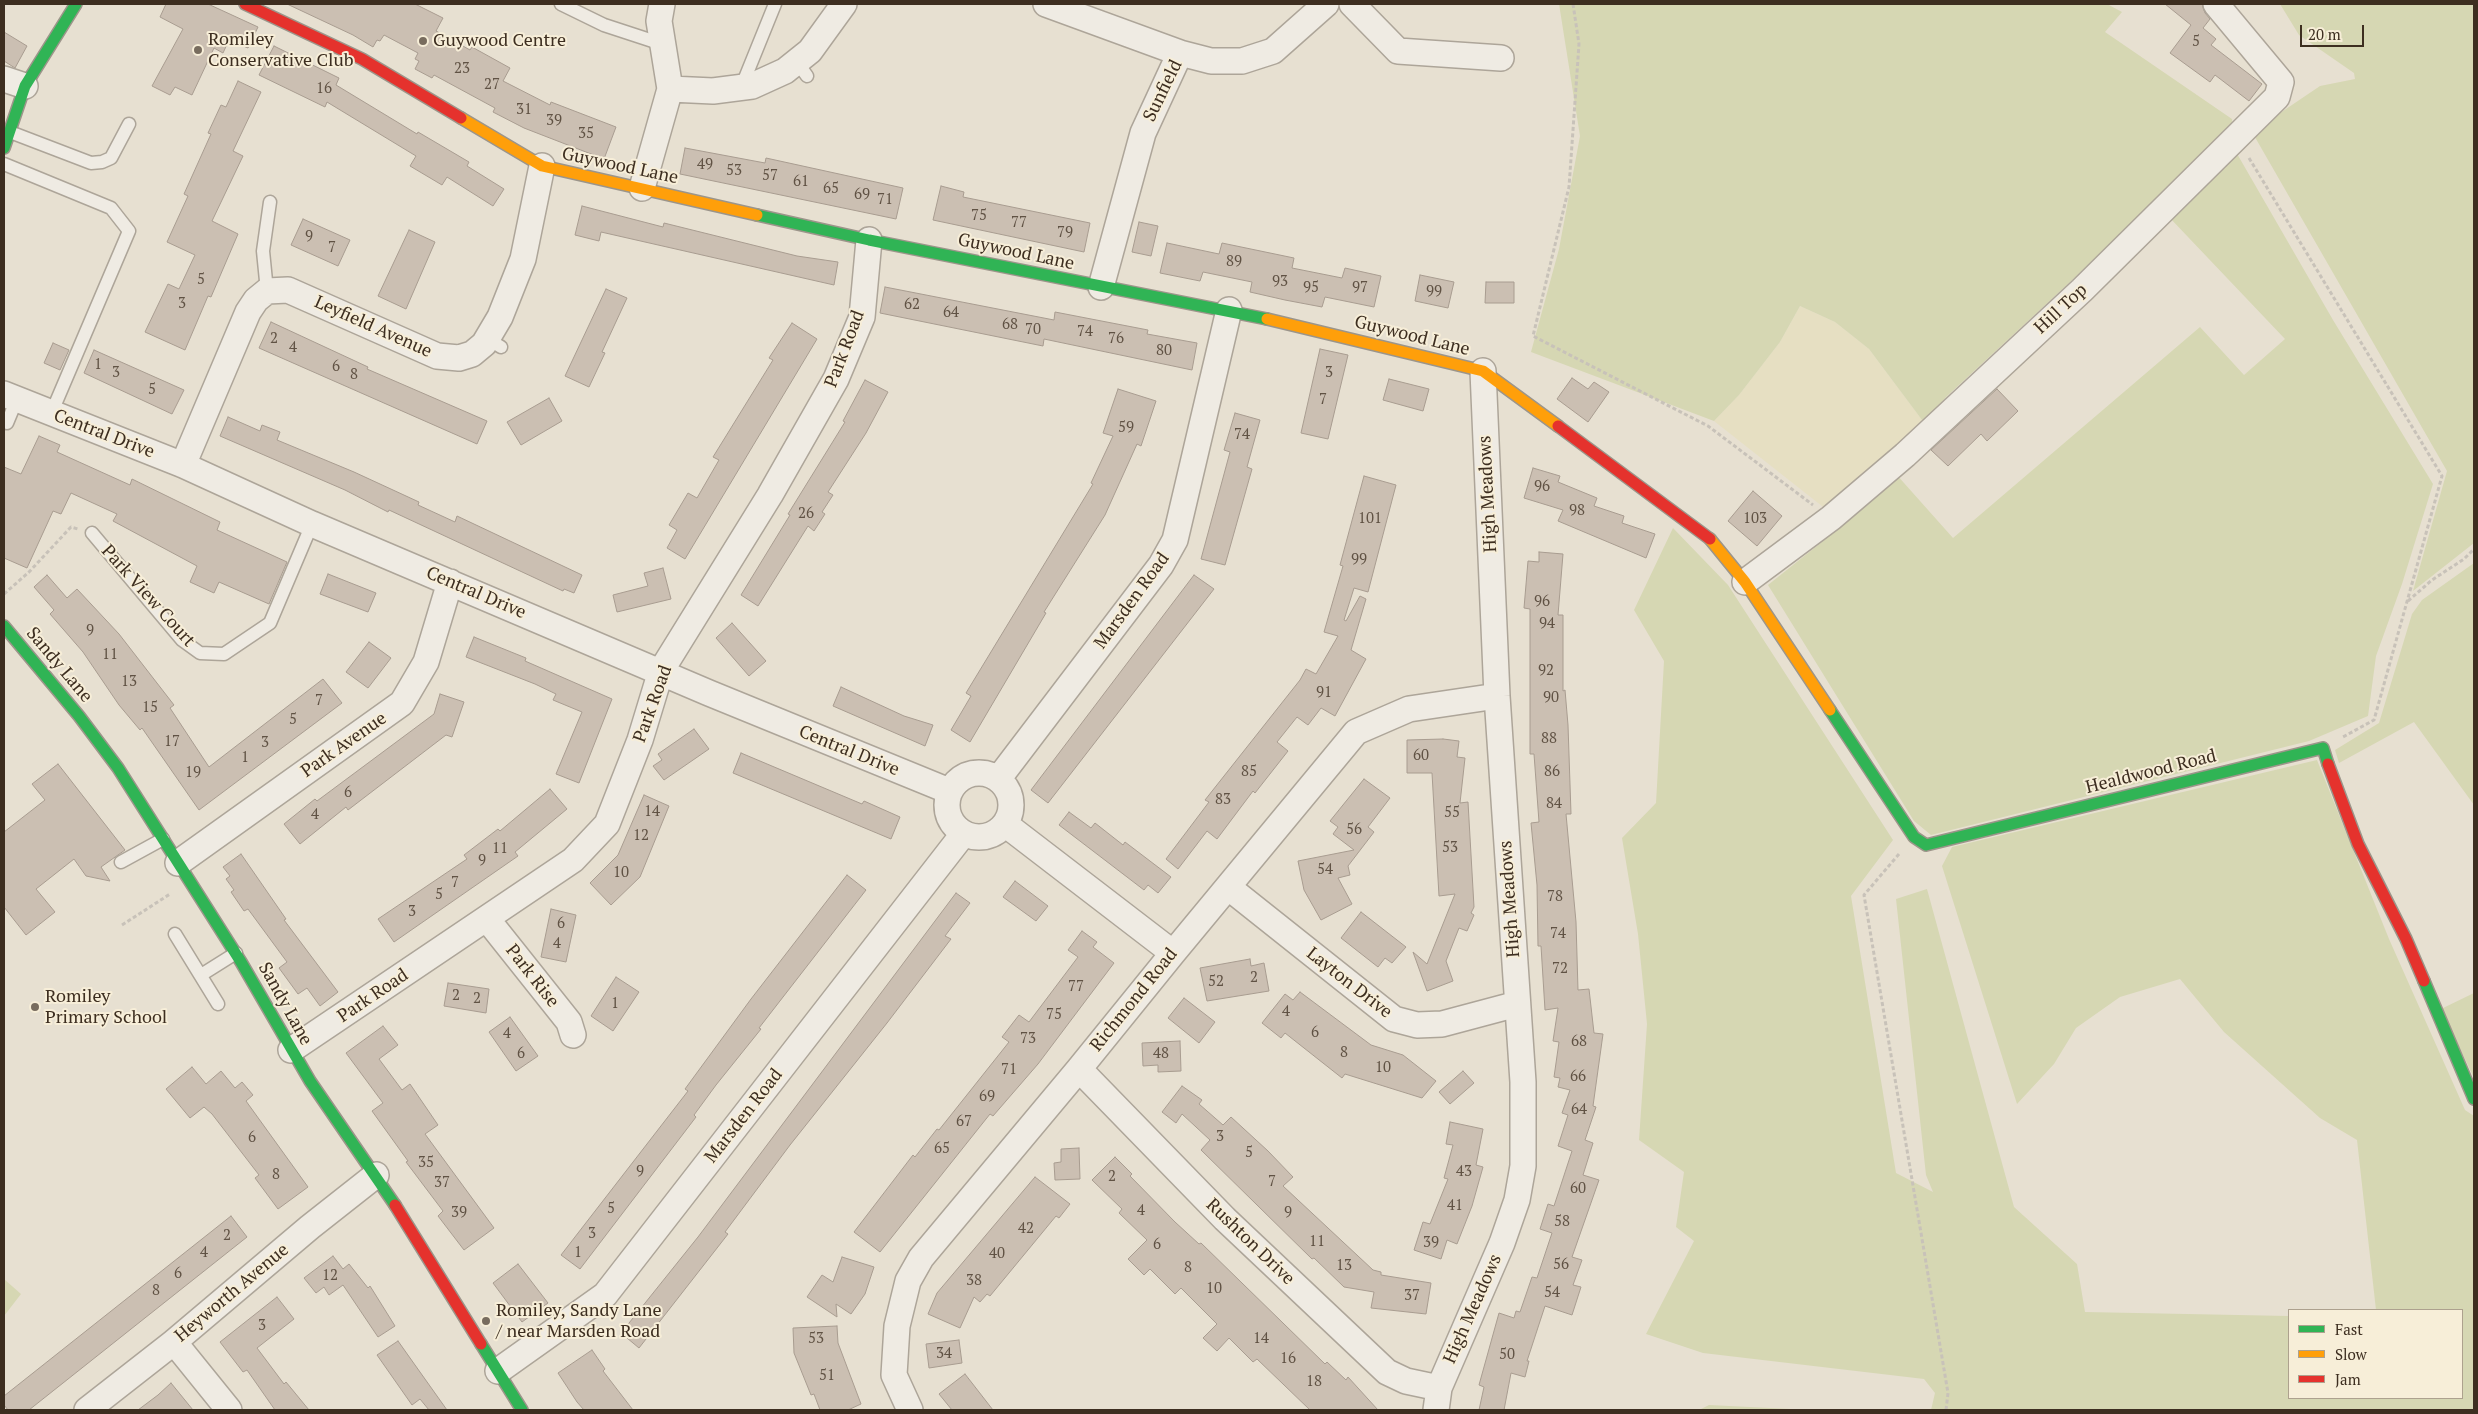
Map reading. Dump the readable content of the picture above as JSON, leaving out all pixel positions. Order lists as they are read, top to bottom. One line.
{"streets":{"street":["Sunfield","Guywood Lane","Hill Top","Leyfield Avenue","Park Road","Central Drive","High Meadows","Marsden Road","Sandy Lane","Park Avenue","Healdwood Road","Park Rise","Layton Drive","Richmond Road","Rushton Drive","Heyworth Avenue"],"lane":["Park View Court"]},"crossings":[["Sunfield","Guywood Lane"],["Guywood Lane","Hill Top"],["Guywood Lane","Leyfield Avenue"],["Guywood Lane","Park Road"],["Guywood Lane","High Meadows"],["Guywood Lane","Marsden Road"],["Park Road","Central Drive"],["Park Road","Sandy Lane"],["Park Road","Park Rise"],["Central Drive","Park View Court"],["Central Drive","Marsden Road"],["Central Drive","Park Avenue"],["High Meadows","Layton Drive"],["High Meadows","Richmond Road"],["High Meadows","Rushton Drive"],["Marsden Road","Sandy Lane"],["Sandy Lane","Park Avenue"],["Sandy Lane","Heyworth Avenue"],["Layton Drive","Richmond Road"],["Richmond Road","Rushton Drive"]],"places":["Guywood Centre","Romiley Conservative Club","Romiley Primary School","Romiley, Sandy Lane / near Marsden Road"],"house_numbers":["5","23","27","16","31","39","35","49","53","57","61","65","69","71","75","77","79","9","7","89","5","93","95","97","99","3","62","64","68","70","74","2","76","4","80","1","6","3","3","8","5","7","59","74","96","98","26","101","103","99","96","94","9","11","92","13","91","90","7","15","5","88","17","3","60","1","85","86","19","6","83","84","14","55","4","56","12","53","11","9","54","10","7","5","78","3","6","74","4","72","2","52","77","2","2","1","4","75","6","4","73","68","8","6","48","10","71","66","69","64","67","3","6","65","5","35","9","43","8","2","7","37","60","41","5","4","39","9","58","42","3","2","11","39","6","4","1","40","56","13","8","6","12","38","10","8","54","37","3","53","14","34","50","16","51","18"],"legend":["Fast","Slow","Jam"],"scale_bar":"20 m"}
